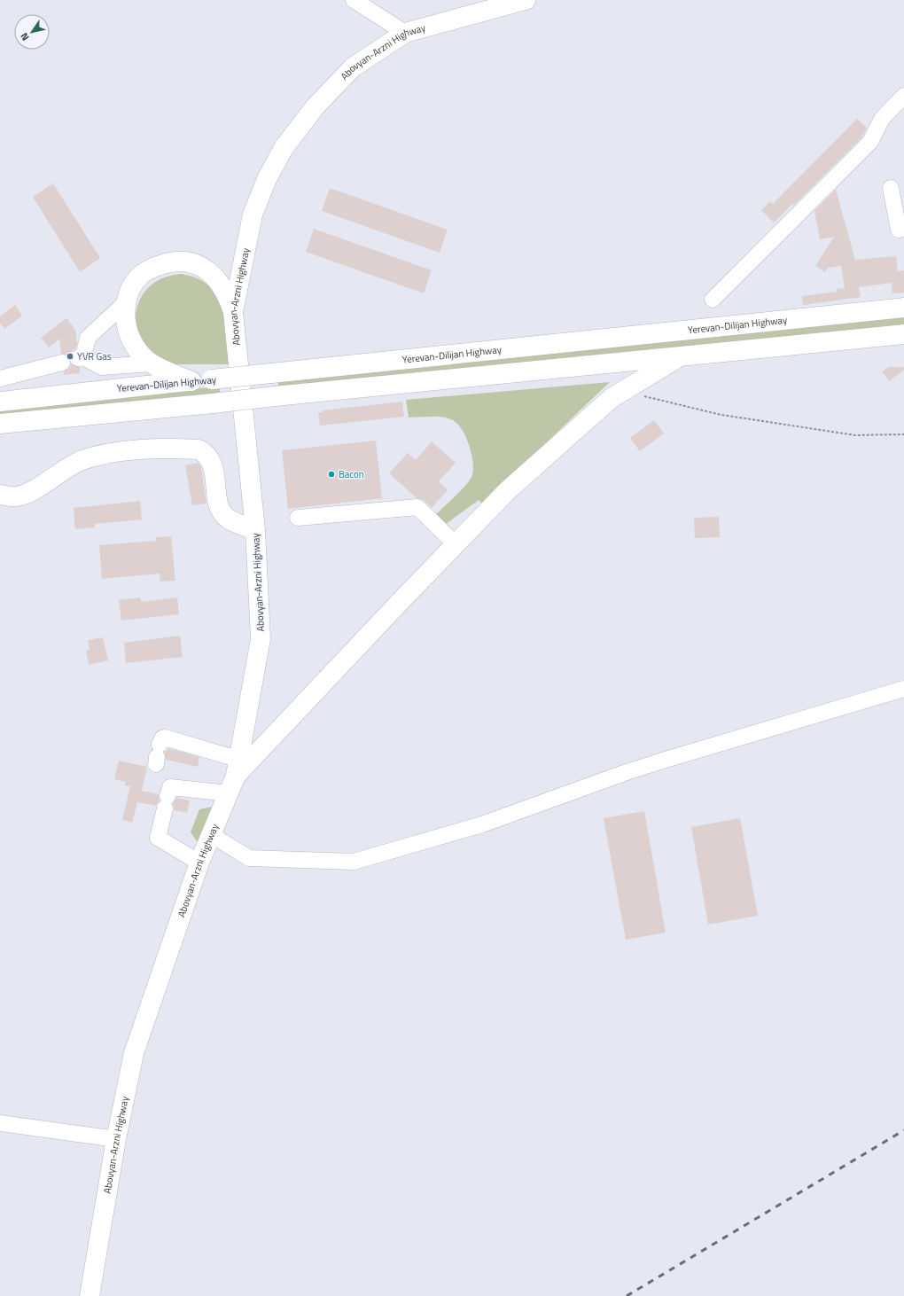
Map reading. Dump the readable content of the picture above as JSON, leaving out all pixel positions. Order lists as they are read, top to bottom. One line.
{"streets":{"main road":["Abovyan-Arzni Highway","Yerevan-Dilijan Highway"]},"places":["YVR Gas","Bacon"],"north":"bottom left"}
